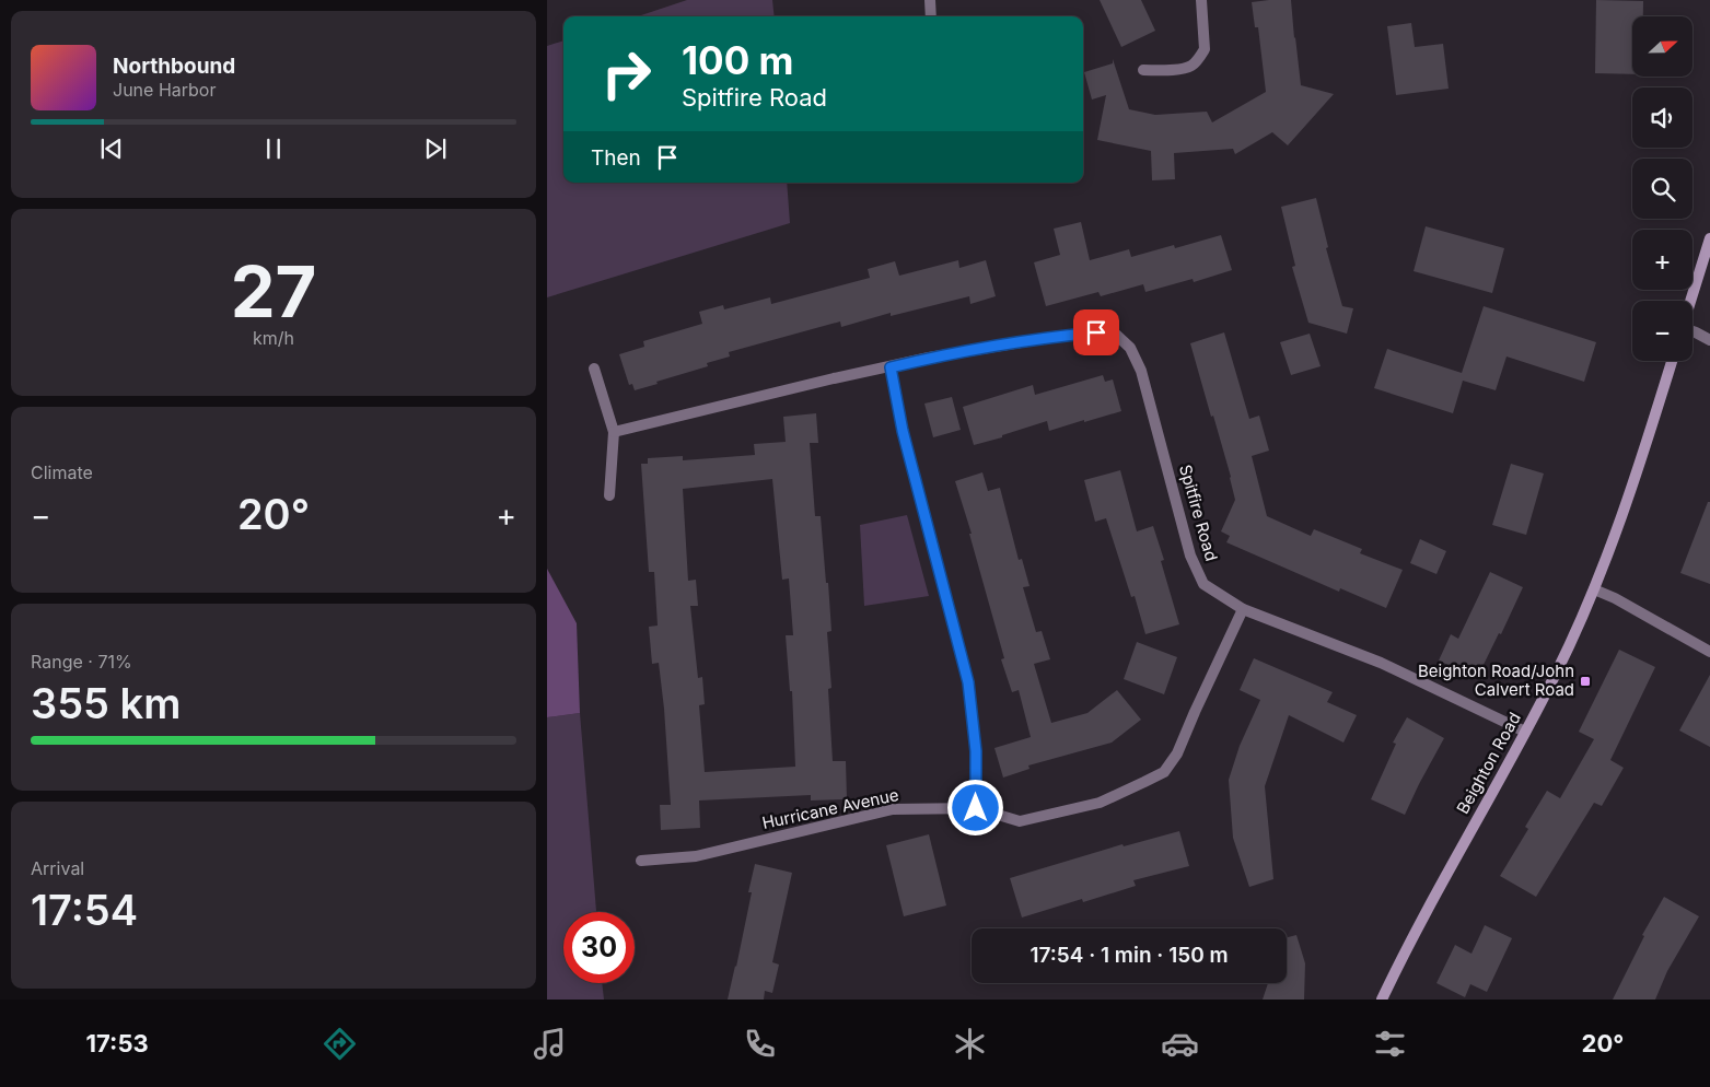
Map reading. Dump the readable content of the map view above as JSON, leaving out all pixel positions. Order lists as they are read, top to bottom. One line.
{"streets":{"street":["Spitfire Road","Beighton Road","Hurricane Avenue"]},"crossings":[["Spitfire Road","Beighton Road"],["Spitfire Road","Hurricane Avenue"]],"places":{"transit":["Beighton Road/John Calvert Road"]},"north":"right","page":{"map_buttons":["+","−"],"turn":["100 m","Spitfire Road"],"song":["Northbound","June Harbor"],"then":"Then","tile":[["27","km/h"],"Climate",["Range · 71%","355 km"],["Arrival","17:54"]],"heat":["−","20°","+"],"limit":"30","trip":"17:54 · 1 min · 150 m","tabs":["17:53","20°"]}}
